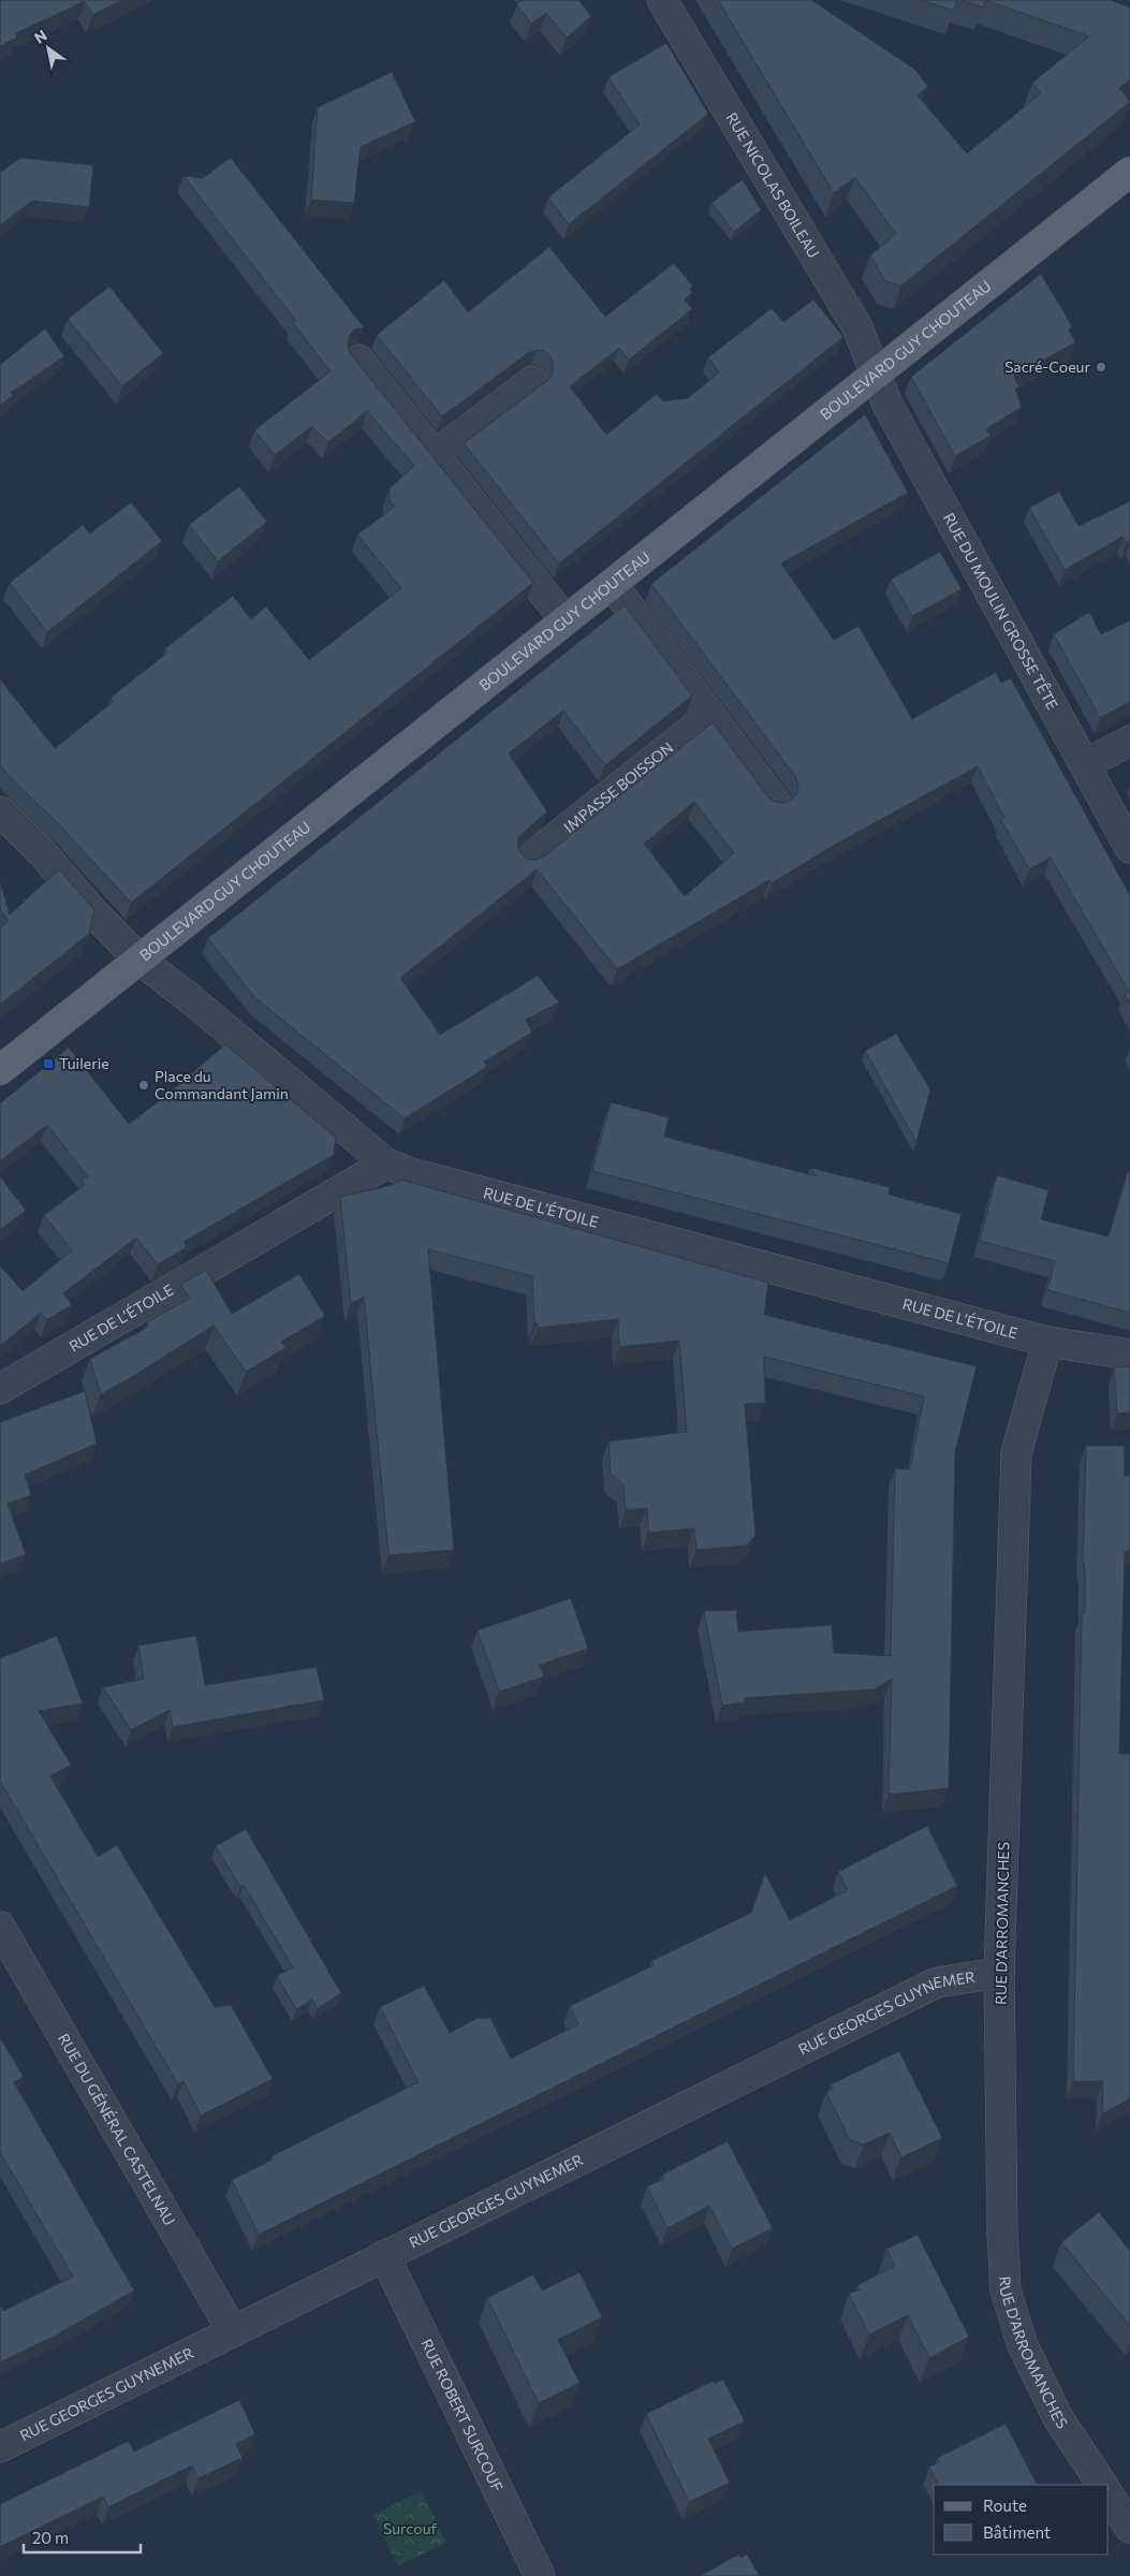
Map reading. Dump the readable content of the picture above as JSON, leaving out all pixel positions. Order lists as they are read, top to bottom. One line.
{"streets":{"main road":["BOULEVARD GUY CHOUTEAU"],"street":["RUE NICOLAS BOILEAU","RUE DU MOULIN GROSSE TÊTE","IMPASSE BOISSON","RUE DE L’ÉTOILE","RUE D’ARROMANCHES","RUE GEORGES GUYNEMER","RUE DU GÉNÉRAL CASTELNAU","RUE ROBERT SURCOUF"]},"crossings":[["RUE NICOLAS BOILEAU","BOULEVARD GUY CHOUTEAU"],["RUE NICOLAS BOILEAU","RUE DU MOULIN GROSSE TÊTE"],["BOULEVARD GUY CHOUTEAU","RUE DU MOULIN GROSSE TÊTE"],["RUE DE L’ÉTOILE","RUE D’ARROMANCHES"],["RUE D’ARROMANCHES","RUE GEORGES GUYNEMER"],["RUE GEORGES GUYNEMER","RUE DU GÉNÉRAL CASTELNAU"],["RUE GEORGES GUYNEMER","RUE ROBERT SURCOUF"]],"parks":["Surcouf"],"places":{"other":["Sacré-Coeur","Place du Commandant Jamin"],"transit":["Tuilerie"]},"legend":["Route","Bâtiment"],"scale_bar":"20 m","north":"top left"}
